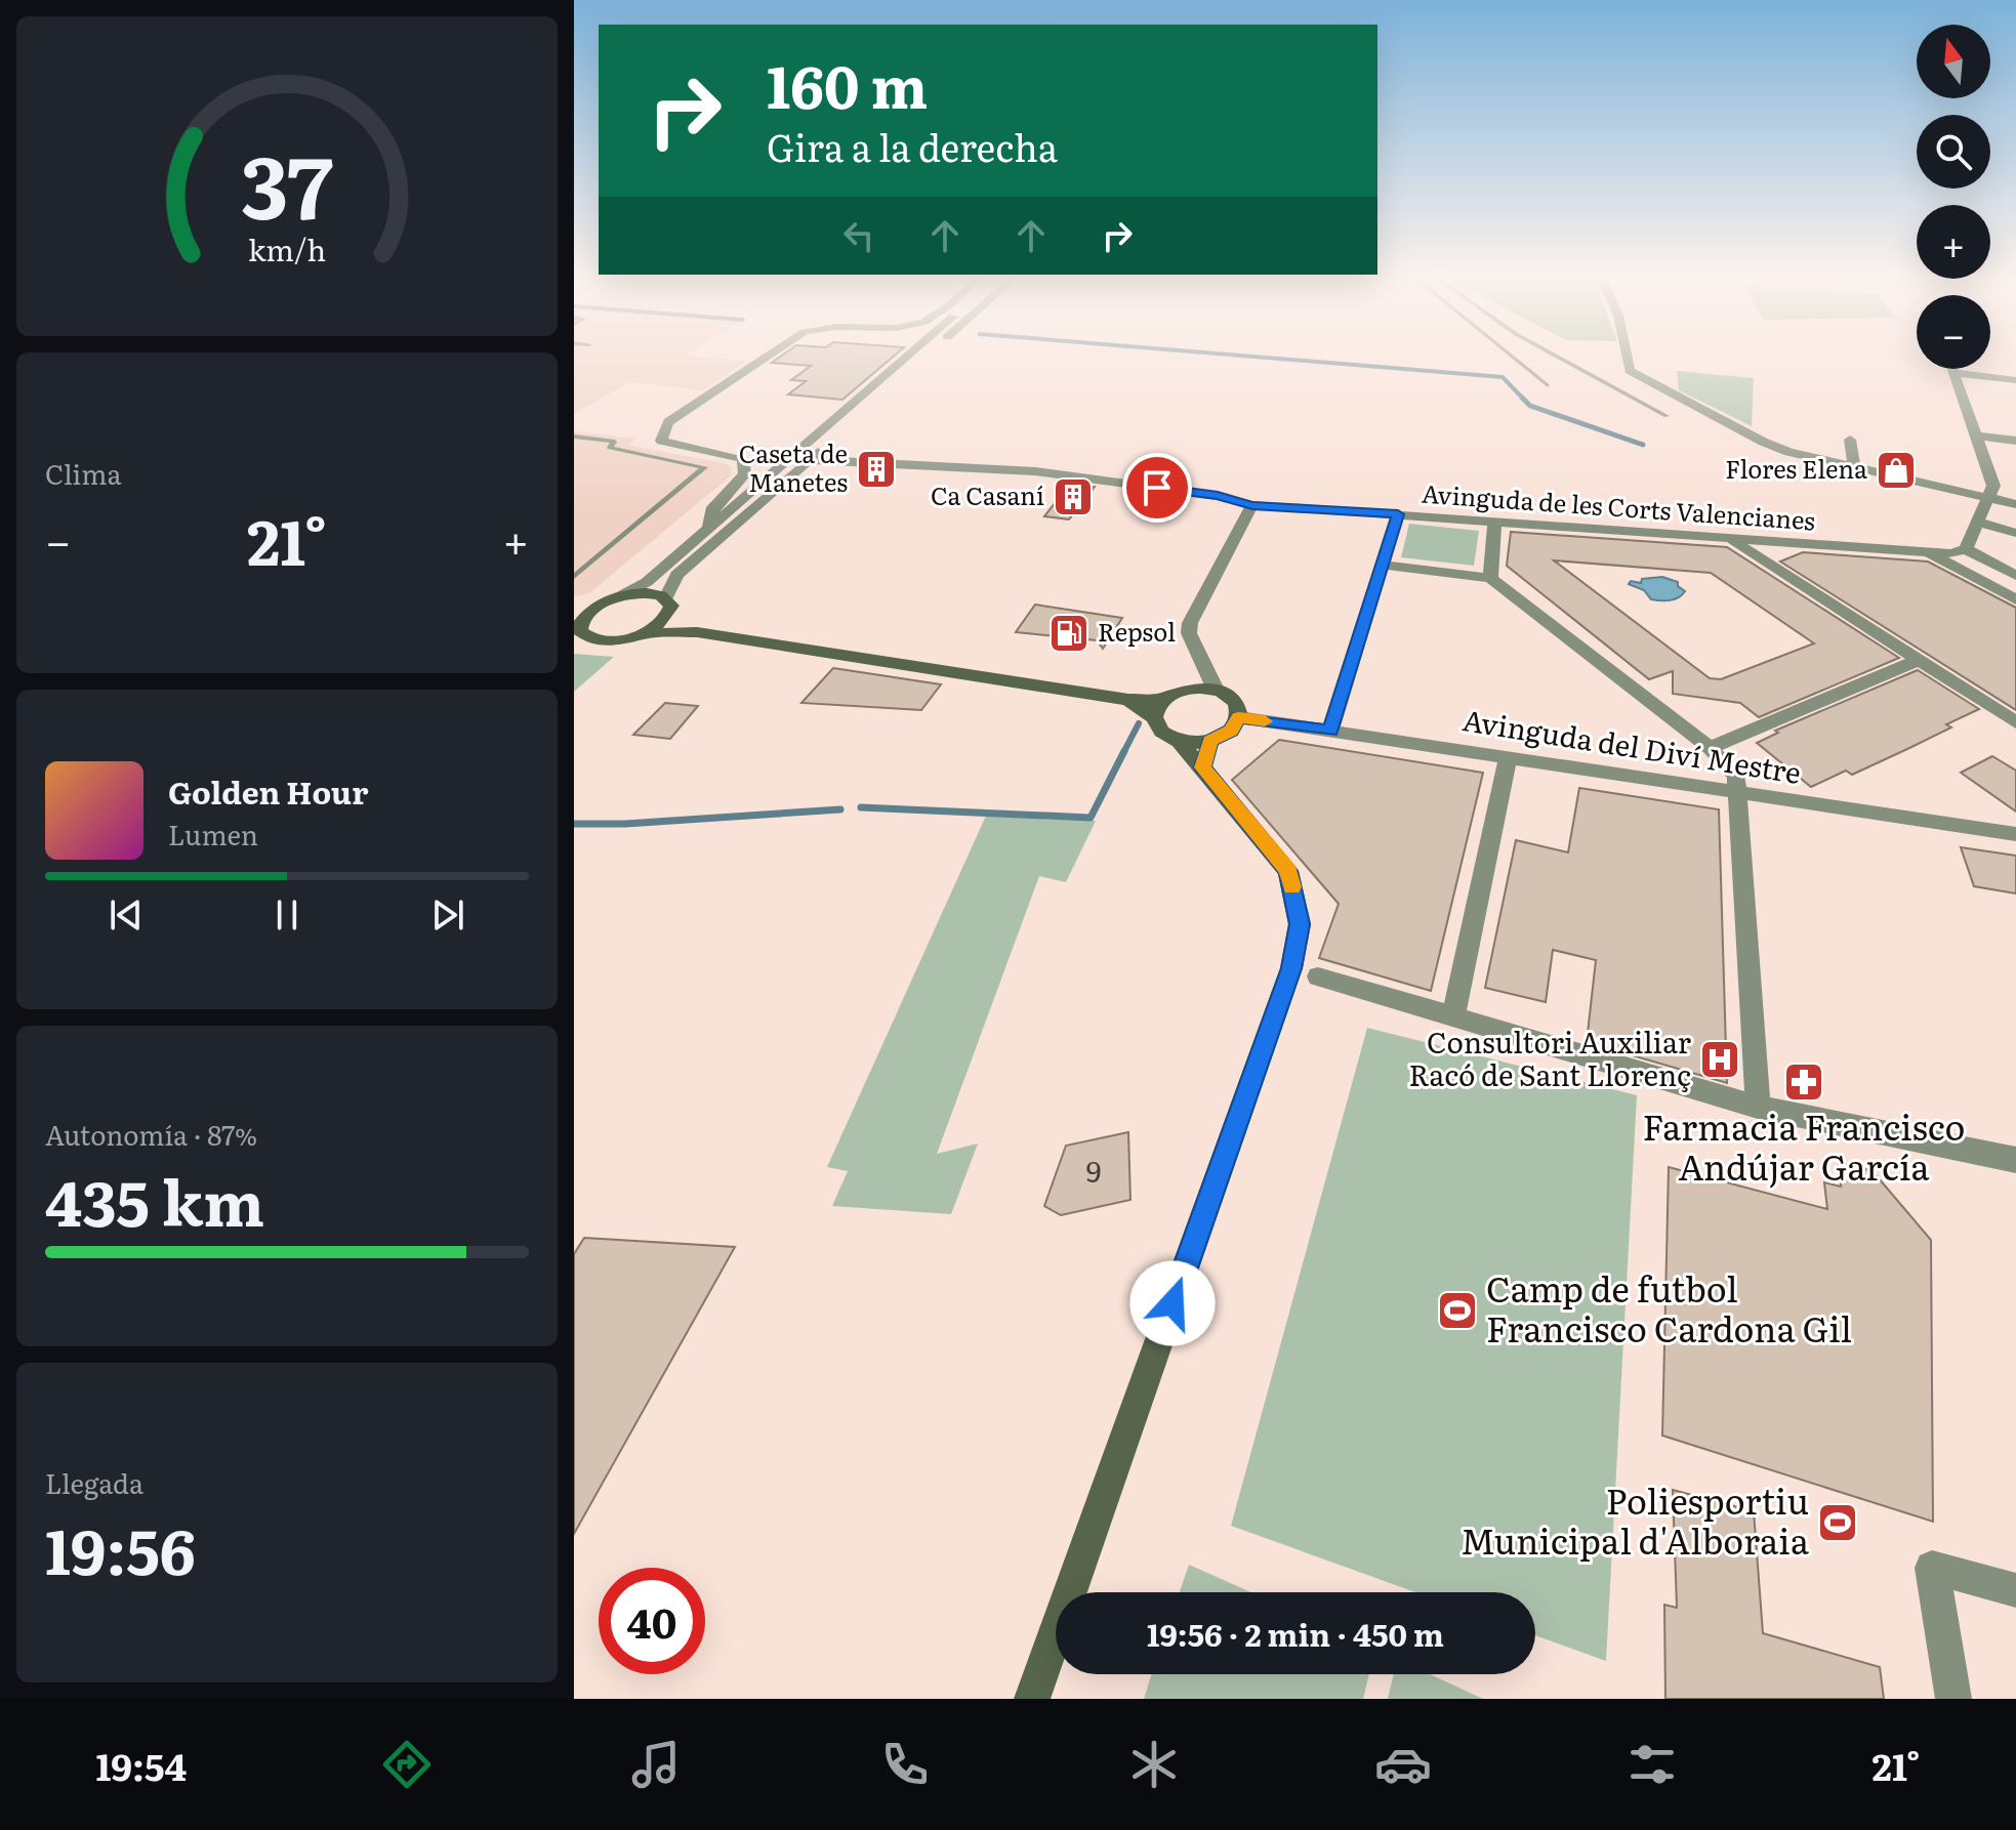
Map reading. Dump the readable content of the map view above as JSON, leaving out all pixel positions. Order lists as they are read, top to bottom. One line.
{"streets":{"street":["Avinguda de les Corts Valencianes","Avinguda del Diví Mestre"]},"places":{"building":["Caseta de Manetes","Ca Casaní"],"shop":["Flores Elena"],"fuel station":["Repsol"],"hospital":["Consultori Auxiliar Racó de Sant Llorenç"],"pharmacy":["Farmacia Francisco Andújar García"],"sports":["Camp de futbol Francisco Cardona Gil","Poliesportiu Municipal d'Alboraia"]},"house_numbers":["9"],"north":"top","page":{"map_buttons":["+","−"],"turn":["160 m","Gira a la derecha"],"tile":["Clima",["Autonomía · 87%","435 km"],["Llegada","19:56"]],"heat":["−","21°","+"],"song":["Golden Hour","Lumen"],"limit":"40","trip":"19:56 · 2 min · 450 m","tabs":["19:54","21°"],"gauge":["37","km/h"]}}
